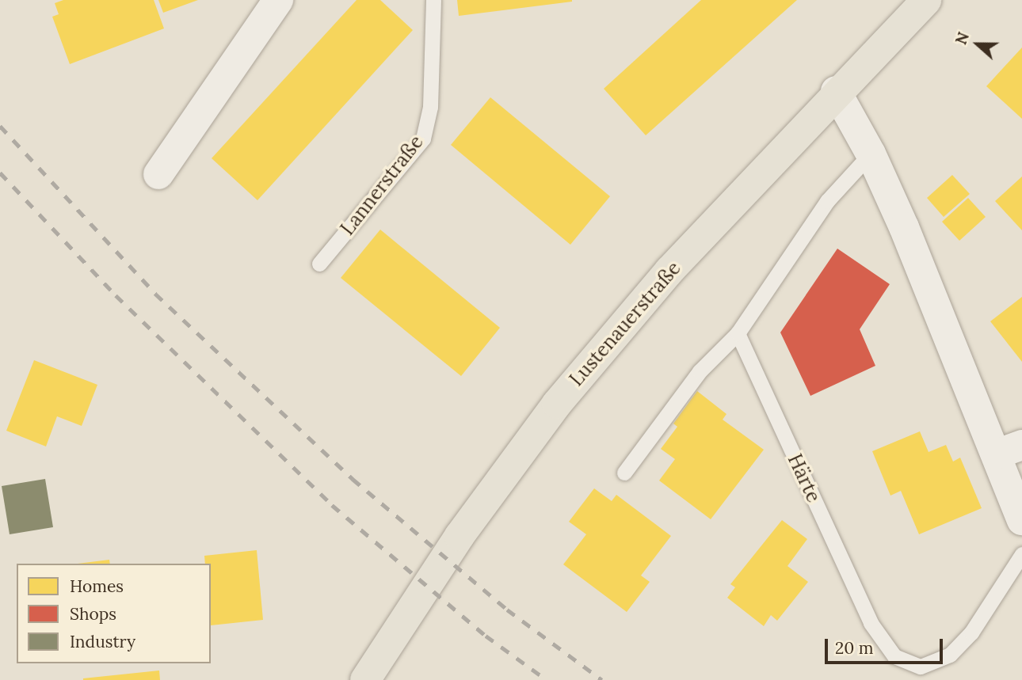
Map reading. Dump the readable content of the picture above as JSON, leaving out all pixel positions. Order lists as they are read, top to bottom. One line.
{"streets":{"main road":["Lustenauerstraße"],"lane":["Lannerstraße","Härte"]},"legend":["Homes","Shops","Industry"],"scale_bar":"20 m","north":"left"}
